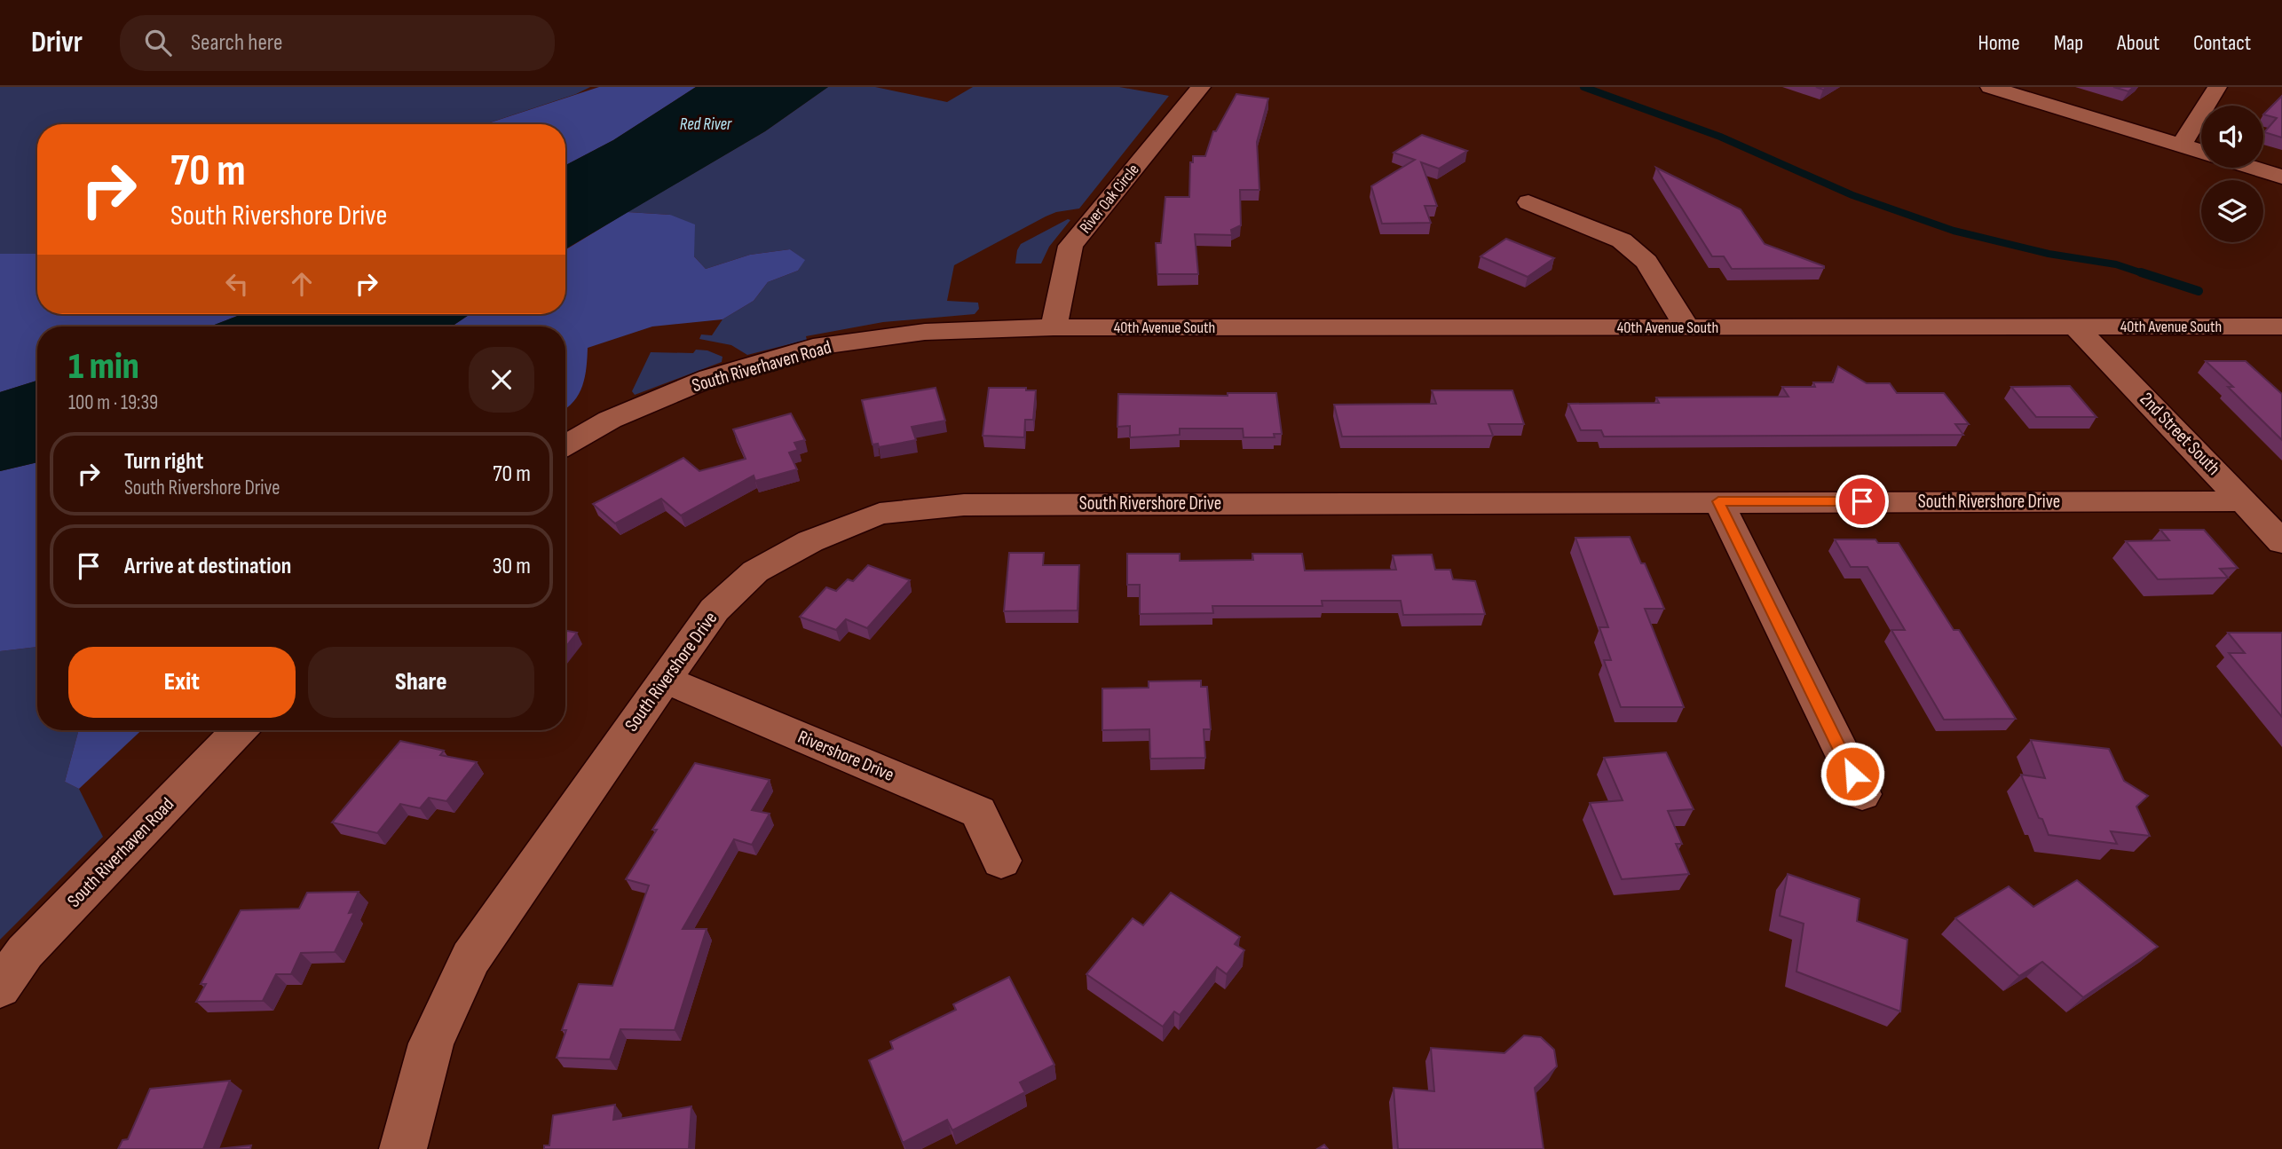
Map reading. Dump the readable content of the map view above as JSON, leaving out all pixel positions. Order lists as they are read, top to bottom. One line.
{"streets":{"street":["River Oak Circle","40th Avenue South","South Riverhaven Road","2nd Street South","South Rivershore Drive","Rivershore Drive"]},"crossings":[["River Oak Circle","40th Avenue South"],["River Oak Circle","South Riverhaven Road"],["40th Avenue South","South Riverhaven Road"],["40th Avenue South","2nd Street South"],["2nd Street South","South Rivershore Drive"],["South Rivershore Drive","Rivershore Drive"]],"water":["Red River"],"page":{"header":"Drivr","search":"Search here","nav":["Home","Map","About","Contact"],"turn":["70 m","South Rivershore Drive"],"heading":["1 min","100 m · 19:39"],"list":[{"name":"Turn right","note":"South Rivershore Drive","value":"70 m"},{"name":"Arrive at destination","value":"30 m"}],"buttons":["Exit","Share"]}}
